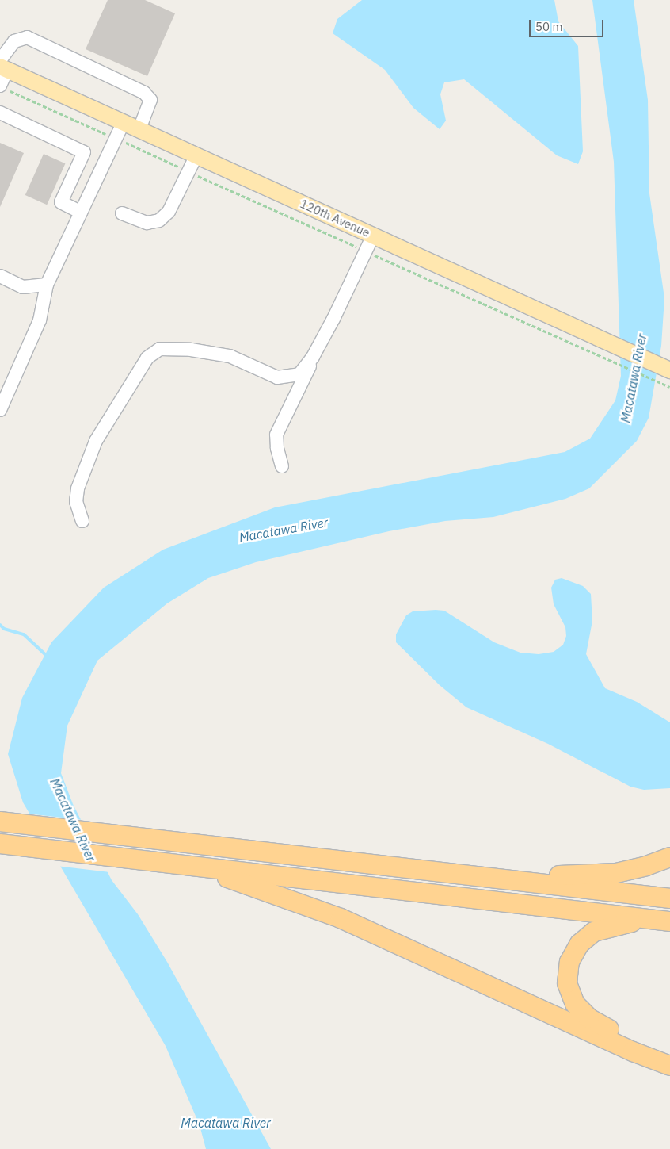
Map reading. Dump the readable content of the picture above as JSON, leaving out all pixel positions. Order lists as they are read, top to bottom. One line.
{"streets":{"main road":["120th Avenue"]},"water":["Macatawa River"],"scale_bar":"50 m"}
